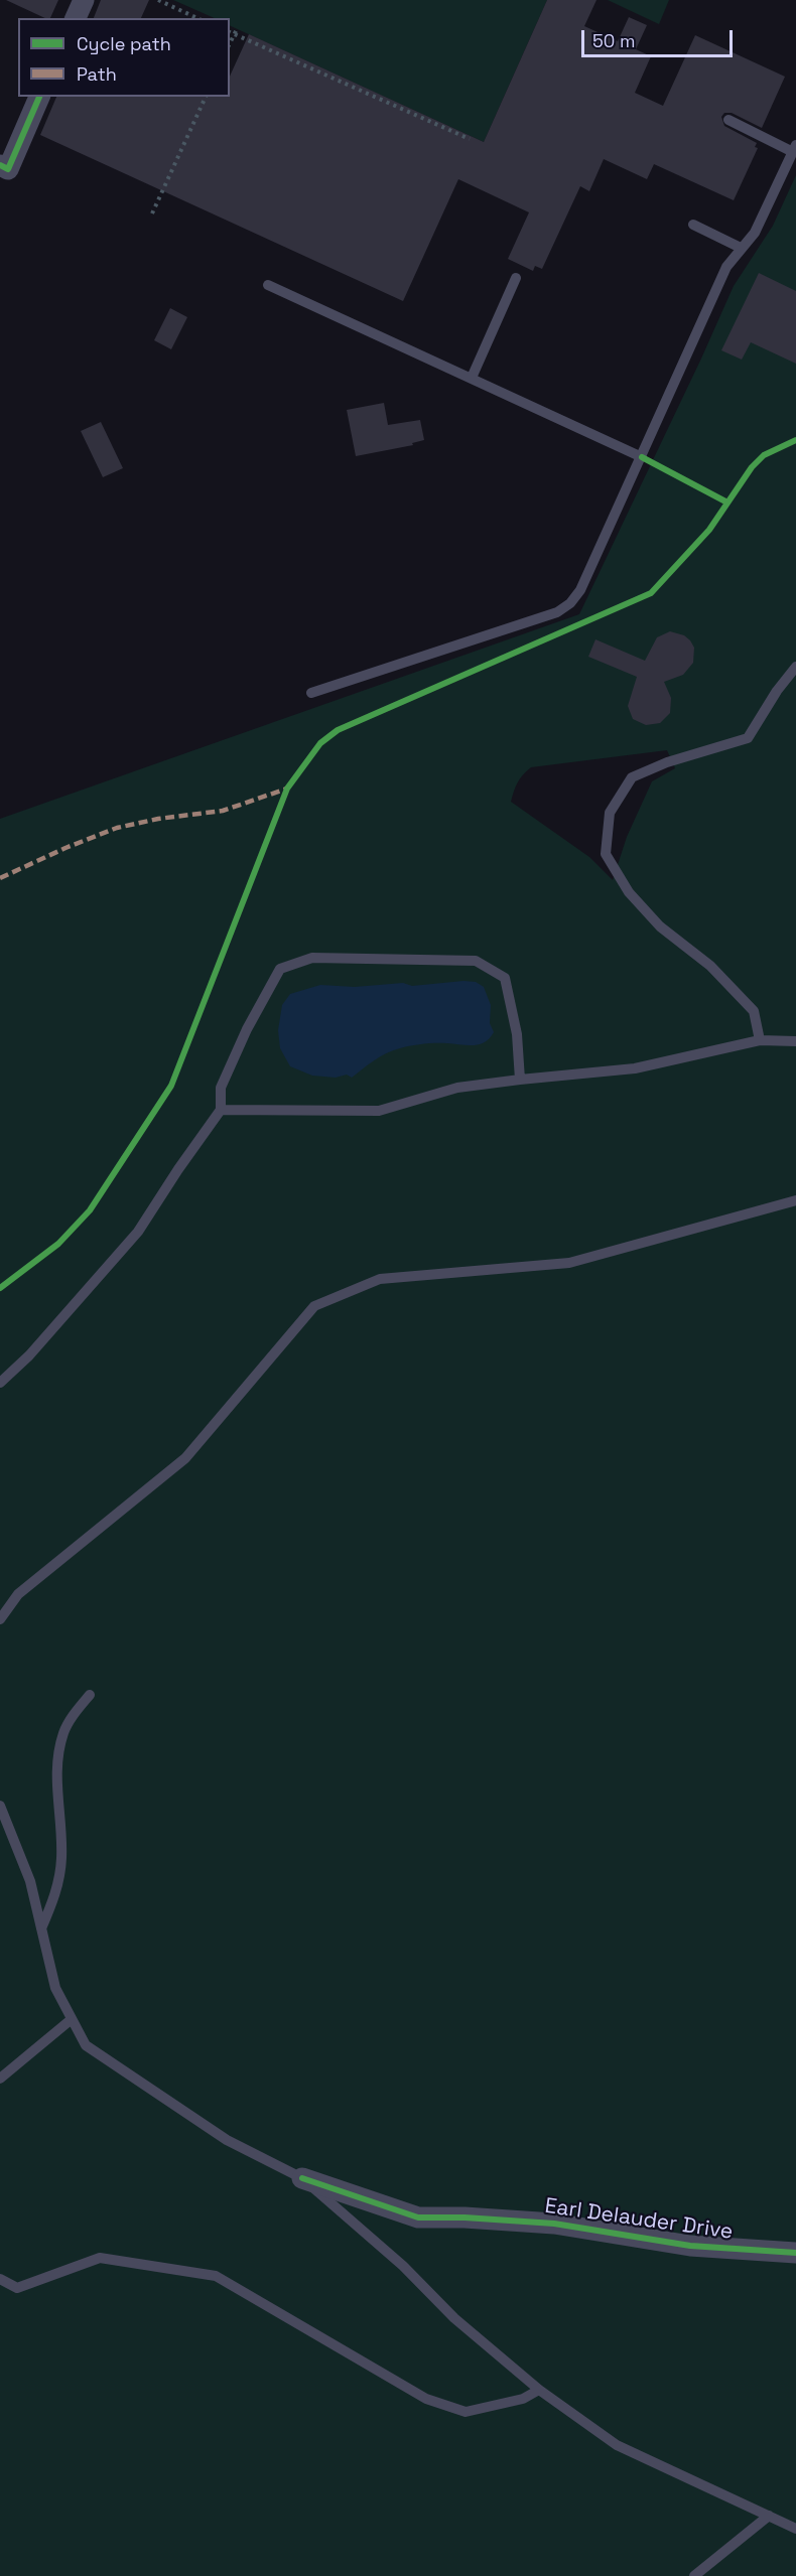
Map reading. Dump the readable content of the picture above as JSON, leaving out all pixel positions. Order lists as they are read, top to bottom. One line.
{"streets":{"street":["Earl Delauder Drive"]},"legend":["Cycle path","Path"],"scale_bar":"50 m"}
